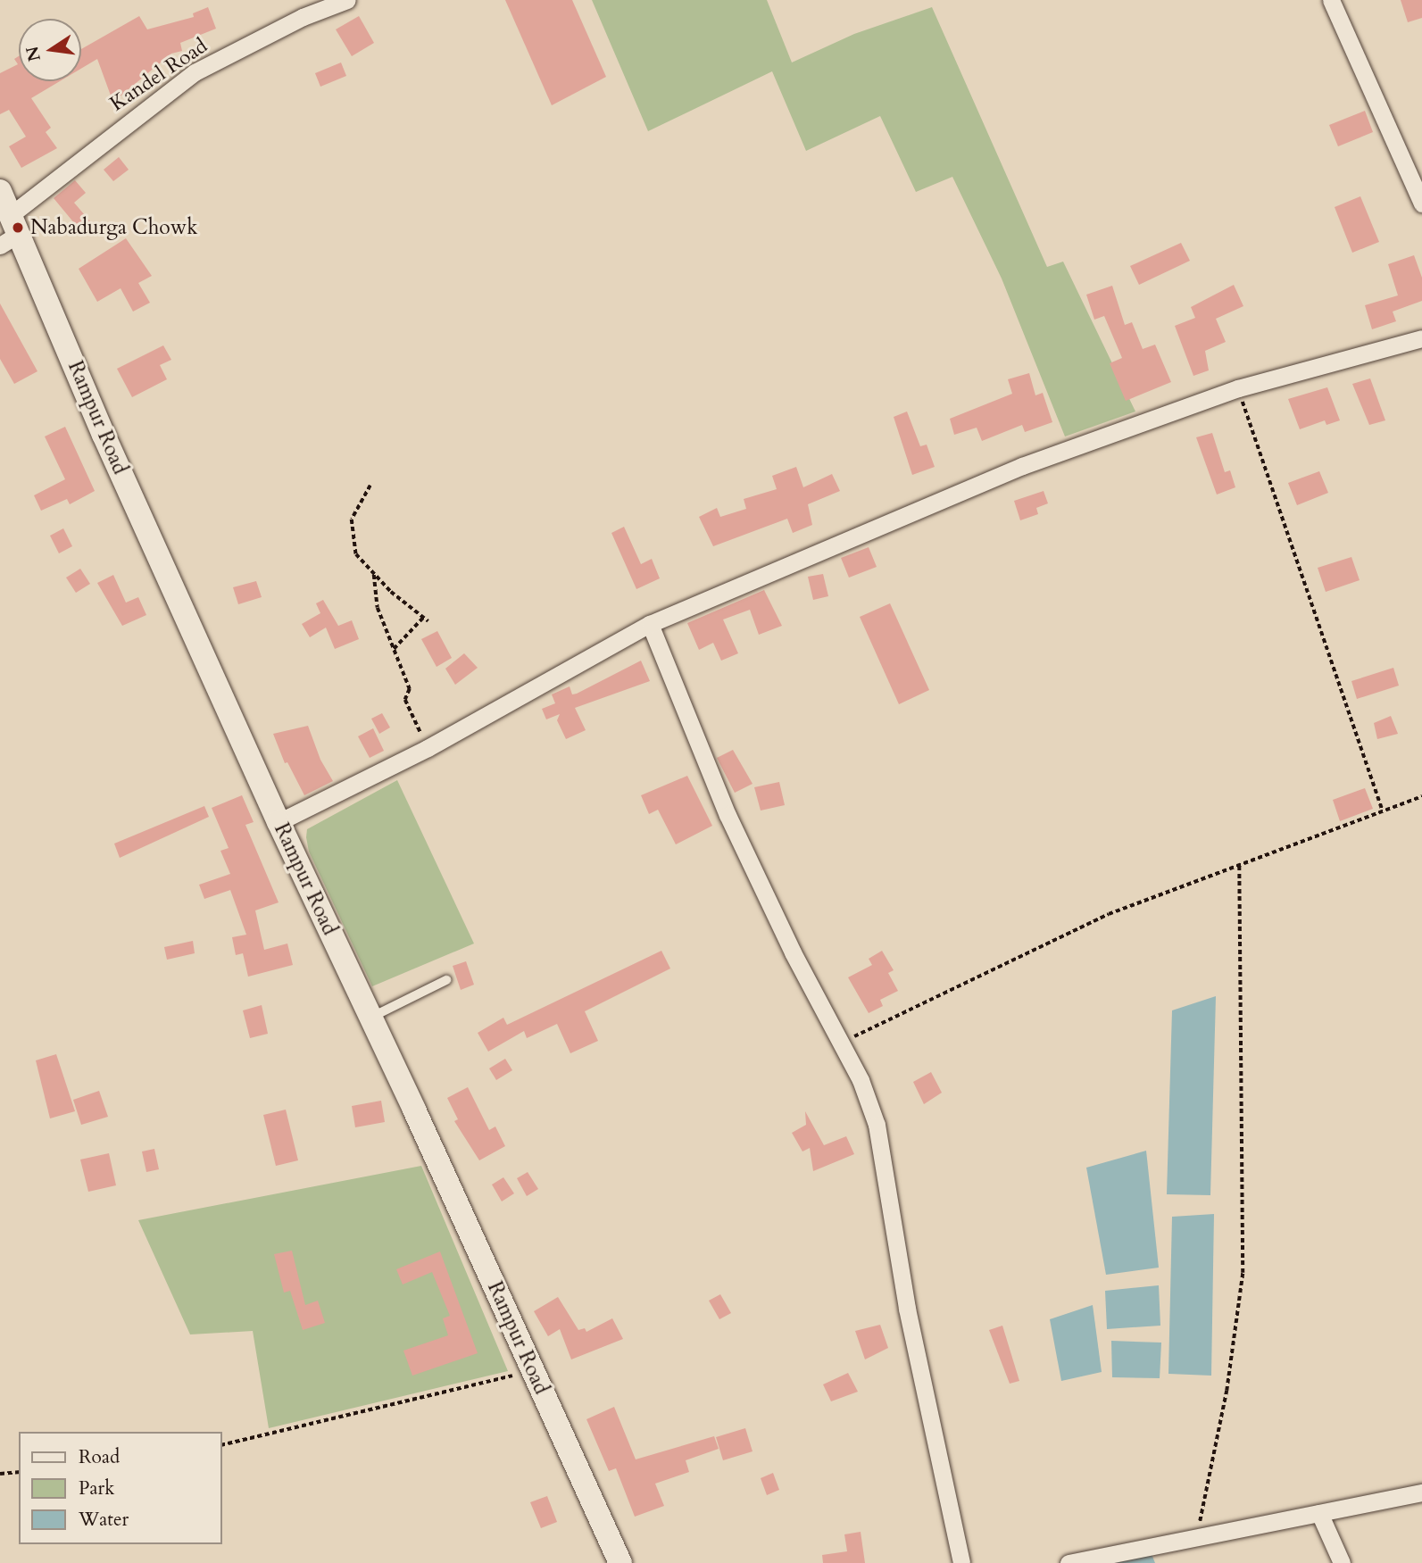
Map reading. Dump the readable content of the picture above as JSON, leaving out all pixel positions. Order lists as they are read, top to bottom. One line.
{"streets":{"main road":["Rampur Road"],"street":["Kandel Road"]},"crossings":[["Kandel Road","Rampur Road"]],"places":["Nabadurga Chowk"],"legend":["Road","Park","Water"],"north":"left"}
